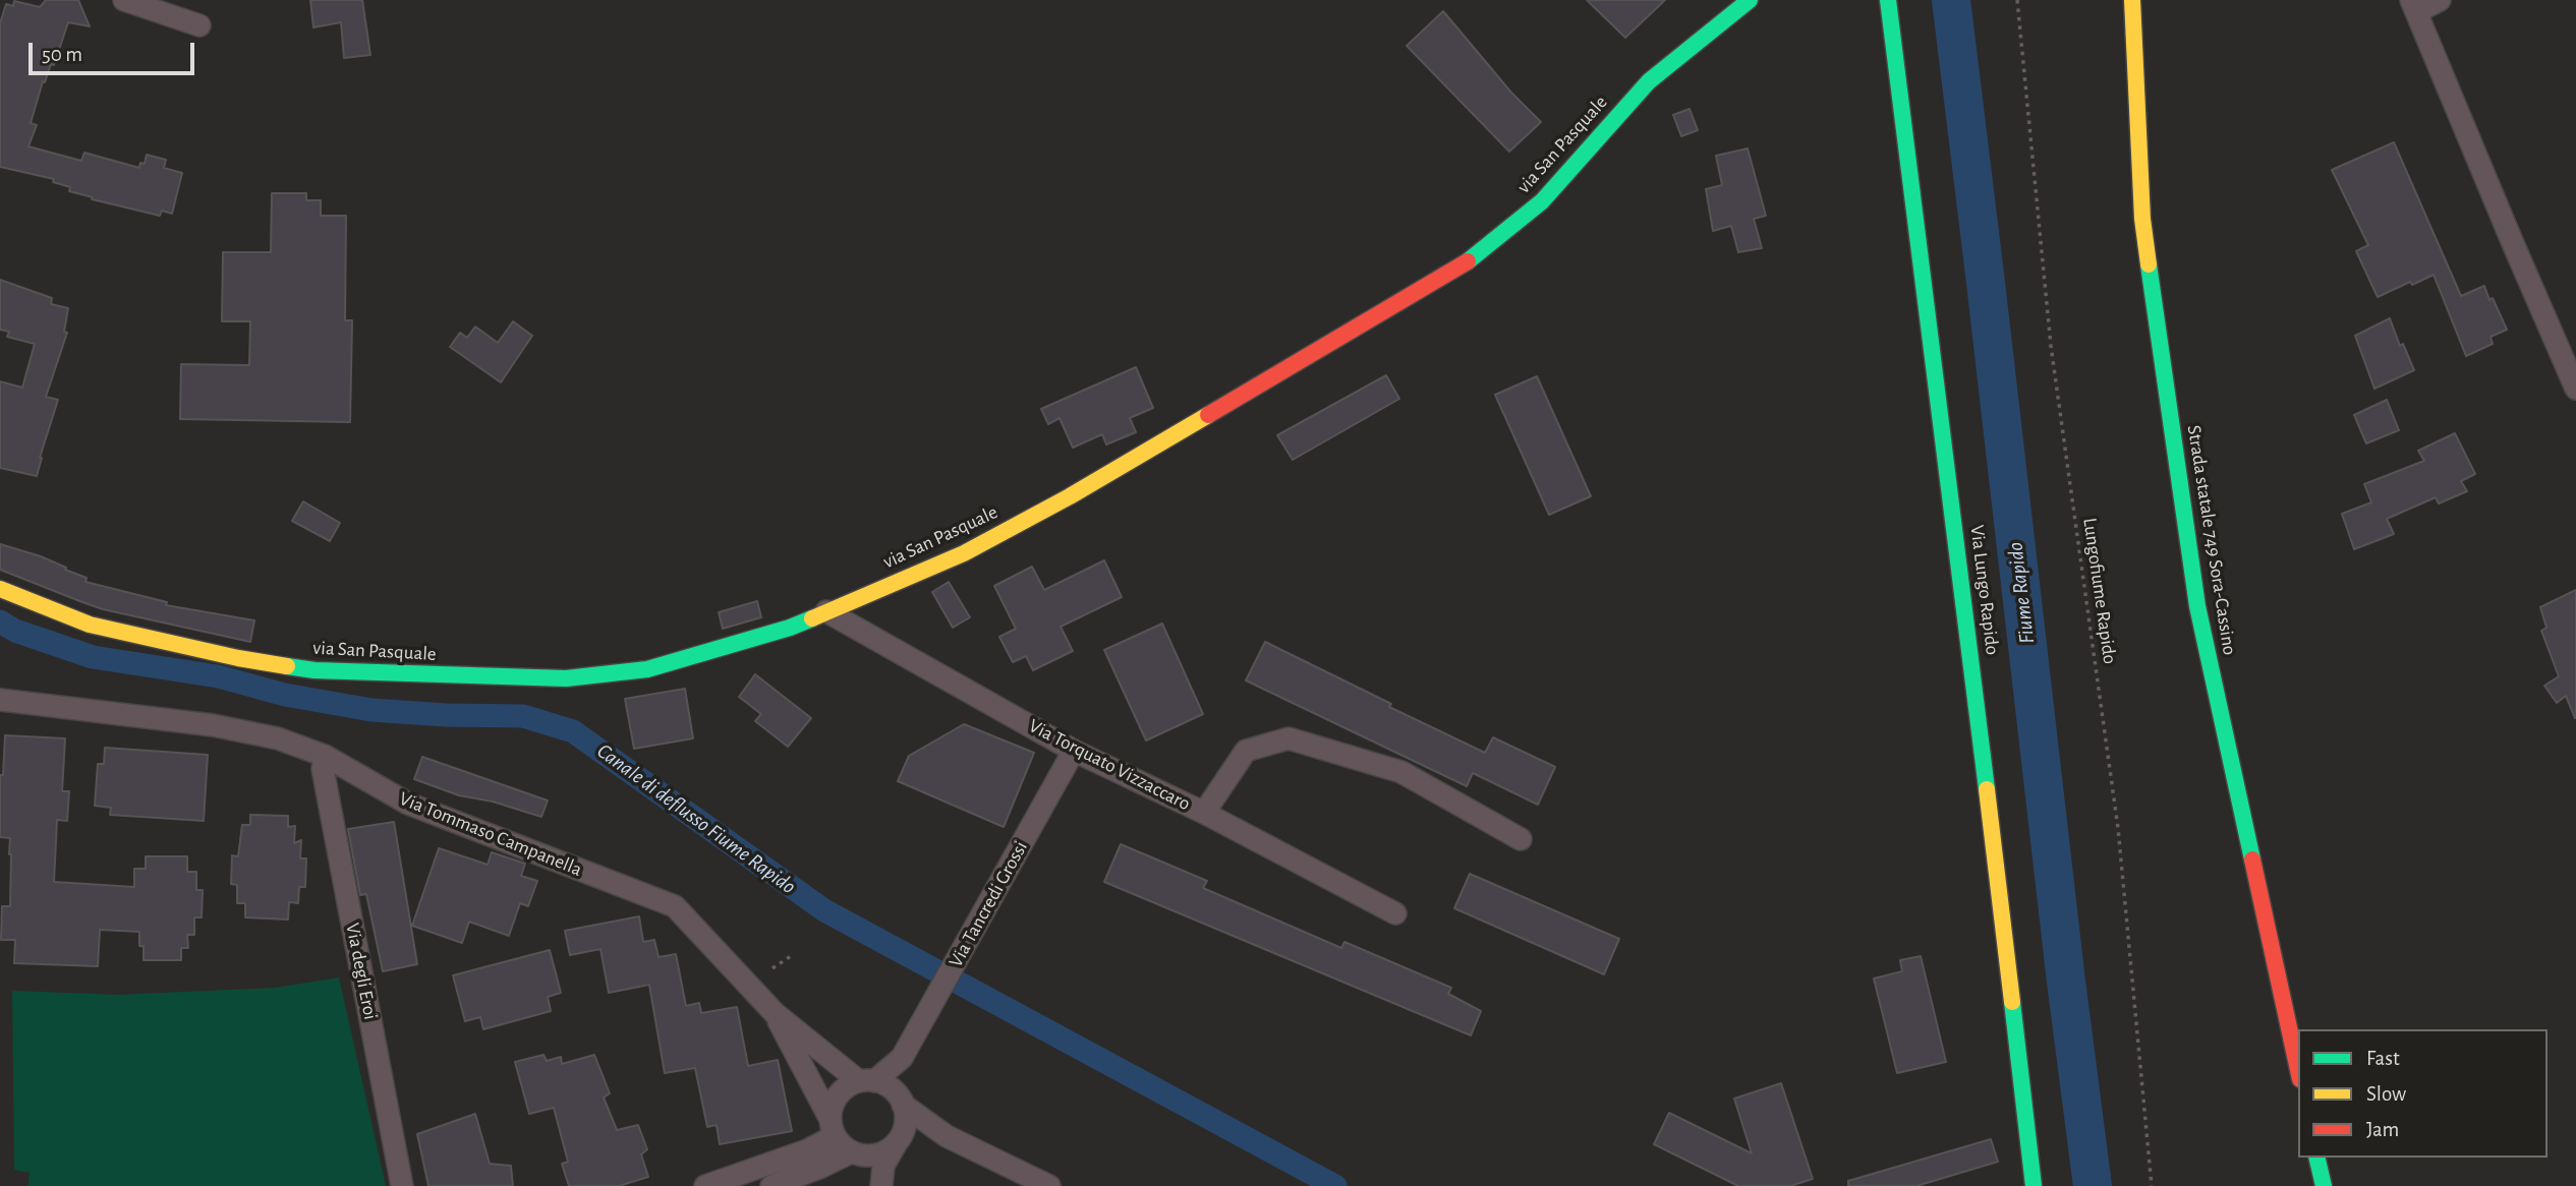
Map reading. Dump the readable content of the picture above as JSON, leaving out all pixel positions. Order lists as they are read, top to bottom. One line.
{"streets":{"main road":["via San Pasquale","Strada statale 749 Sora-Cassino","Via Lungo Rapido"],"street":["Via Torquato Vizzaccaro","Via Tommaso Campanella","Via Tancredi Grossi","Via degli Eroi"],"path":["Lungofiume Rapido"]},"crossings":[["via San Pasquale","Via Torquato Vizzaccaro"],["Via Torquato Vizzaccaro","Via Tancredi Grossi"],["Via Tommaso Campanella","Via Tancredi Grossi"],["Via Tommaso Campanella","Via degli Eroi"]],"water":["Fiume Rapido","Canale di deflusso Fiume Rapido"],"legend":["Fast","Slow","Jam"],"scale_bar":"50 m"}
